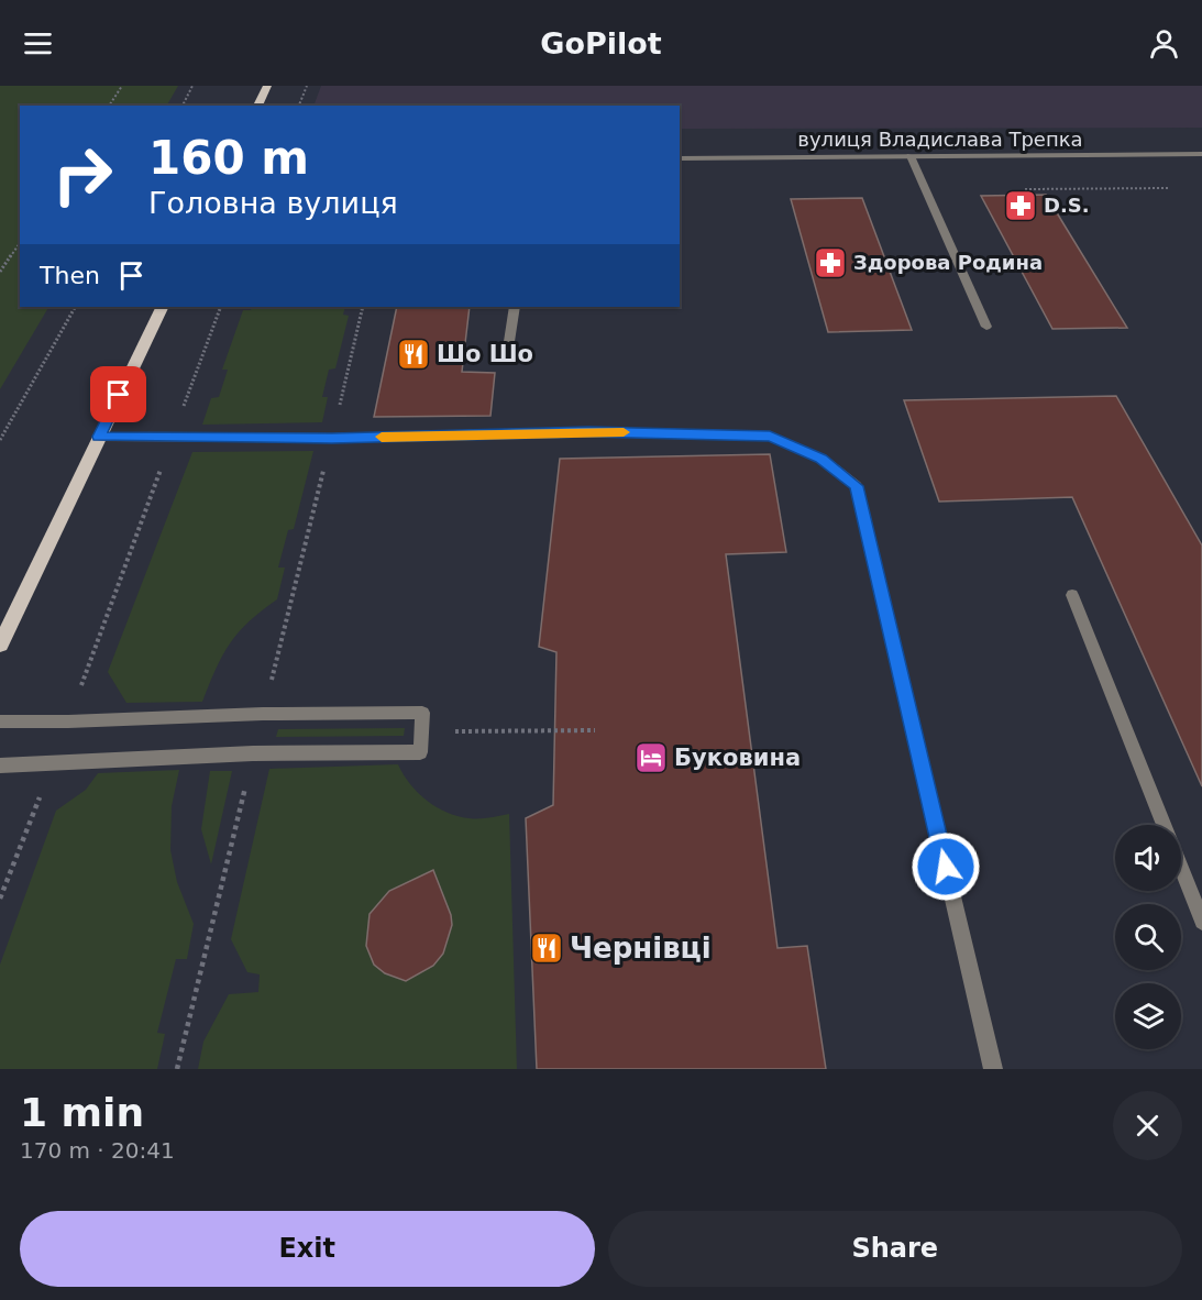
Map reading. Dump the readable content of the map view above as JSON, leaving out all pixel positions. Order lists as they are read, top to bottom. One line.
{"streets":{"street":["вулиця Владислава Трепка"]},"places":{"pharmacy":["D.S.","Здорова Родина"],"restaurant":["Шо Шо","Чернівці"],"hotel":["Буковина"]},"page":{"header":"GoPilot","turn":["160 m","Головна вулиця"],"then":"Then","heading":["1 min","170 m · 20:41"],"buttons":["Exit","Share"]}}
